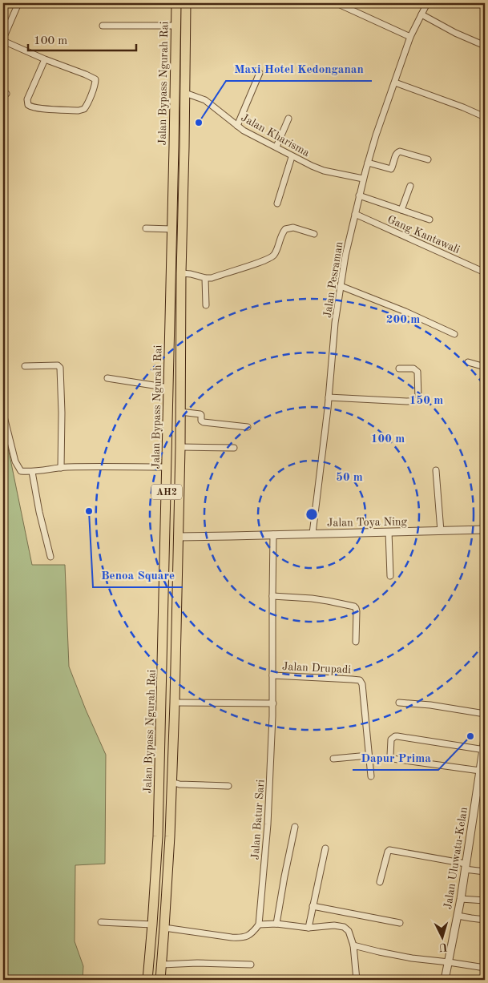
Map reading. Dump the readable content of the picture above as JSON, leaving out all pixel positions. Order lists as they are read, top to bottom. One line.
{"streets":{"highway":["Jalan Bypass Ngurah Rai","AH2"],"street":["Jalan Kharisma","Gang Kantawali","Jalan Pesraman","Jalan Toya Ning","Jalan Drupadi","Jalan Batur Sari","Jalan Uluwatu-Kelan"]},"crossings":[["Jalan Bypass Ngurah Rai","Jalan Kharisma"],["Jalan Bypass Ngurah Rai","Jalan Toya Ning"],["Jalan Kharisma","Jalan Pesraman"],["Gang Kantawali","Jalan Pesraman"],["Jalan Pesraman","Jalan Toya Ning"],["Jalan Toya Ning","Jalan Drupadi"],["Jalan Drupadi","Jalan Batur Sari"]],"places":["Maxi Hotel Kedonganan","Benoa Square","Dapur Prima"],"scale_bar":"100 m","north":"bottom","rings":["200 m","150 m","100 m","50 m"]}
